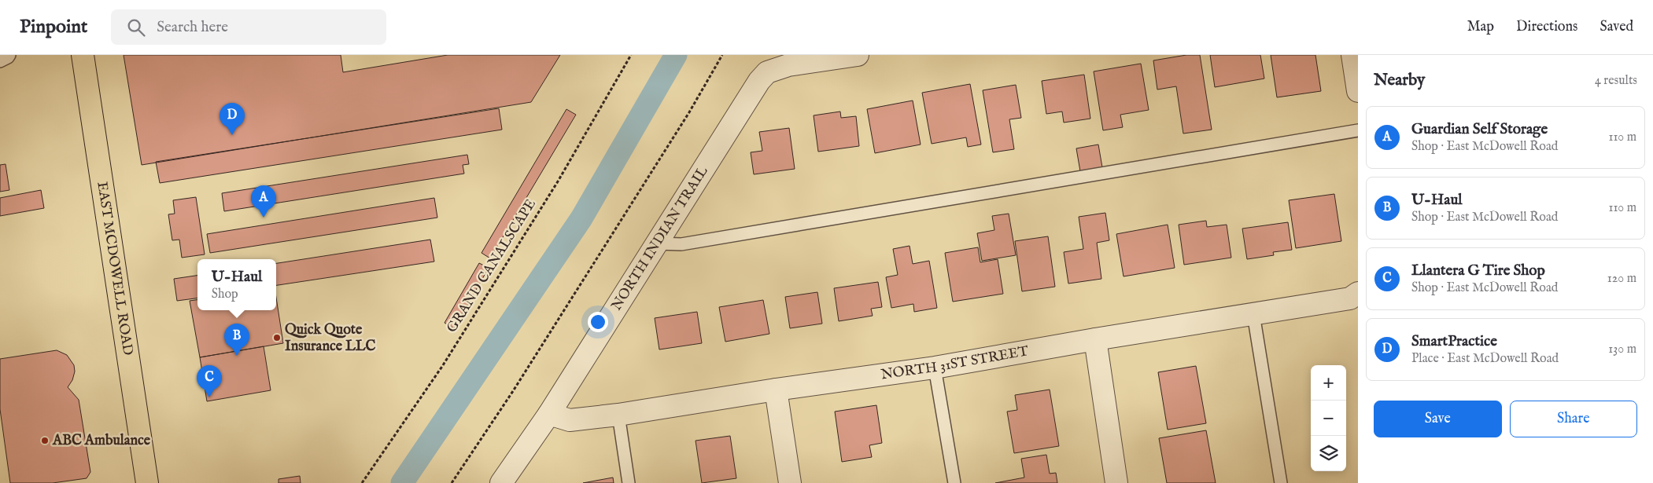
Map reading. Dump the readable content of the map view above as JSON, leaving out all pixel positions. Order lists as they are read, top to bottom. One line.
{"streets":{"main road":["EAST MCDOWELL ROAD"],"street":["NORTH INDIAN TRAIL","NORTH 31ST STREET"],"path":["GRAND CANALSCAPE"]},"crossings":[["NORTH INDIAN TRAIL","NORTH 31ST STREET"]],"places":["Quick Quote Insurance LLC","ABC Ambulance"],"page":{"header":"Pinpoint","search":"Search here","nav":["Map","Directions","Saved"],"heading":["Nearby","4 results"],"pins":["D","A","B","C"],"list":[{"mark":"A","name":"Guardian Self Storage","note":"Shop · East McDowell Road","value":"110 m"},{"mark":"B","name":"U-Haul","note":"Shop · East McDowell Road","value":"110 m"},{"mark":"C","name":"Llantera G Tire Shop","note":"Shop · East McDowell Road","value":"120 m"},{"mark":"D","name":"SmartPractice","note":"Place · East McDowell Road","value":"130 m"}],"popup":["U-Haul","Shop"],"map_buttons":["+","−"],"buttons":["Save","Share"]}}
